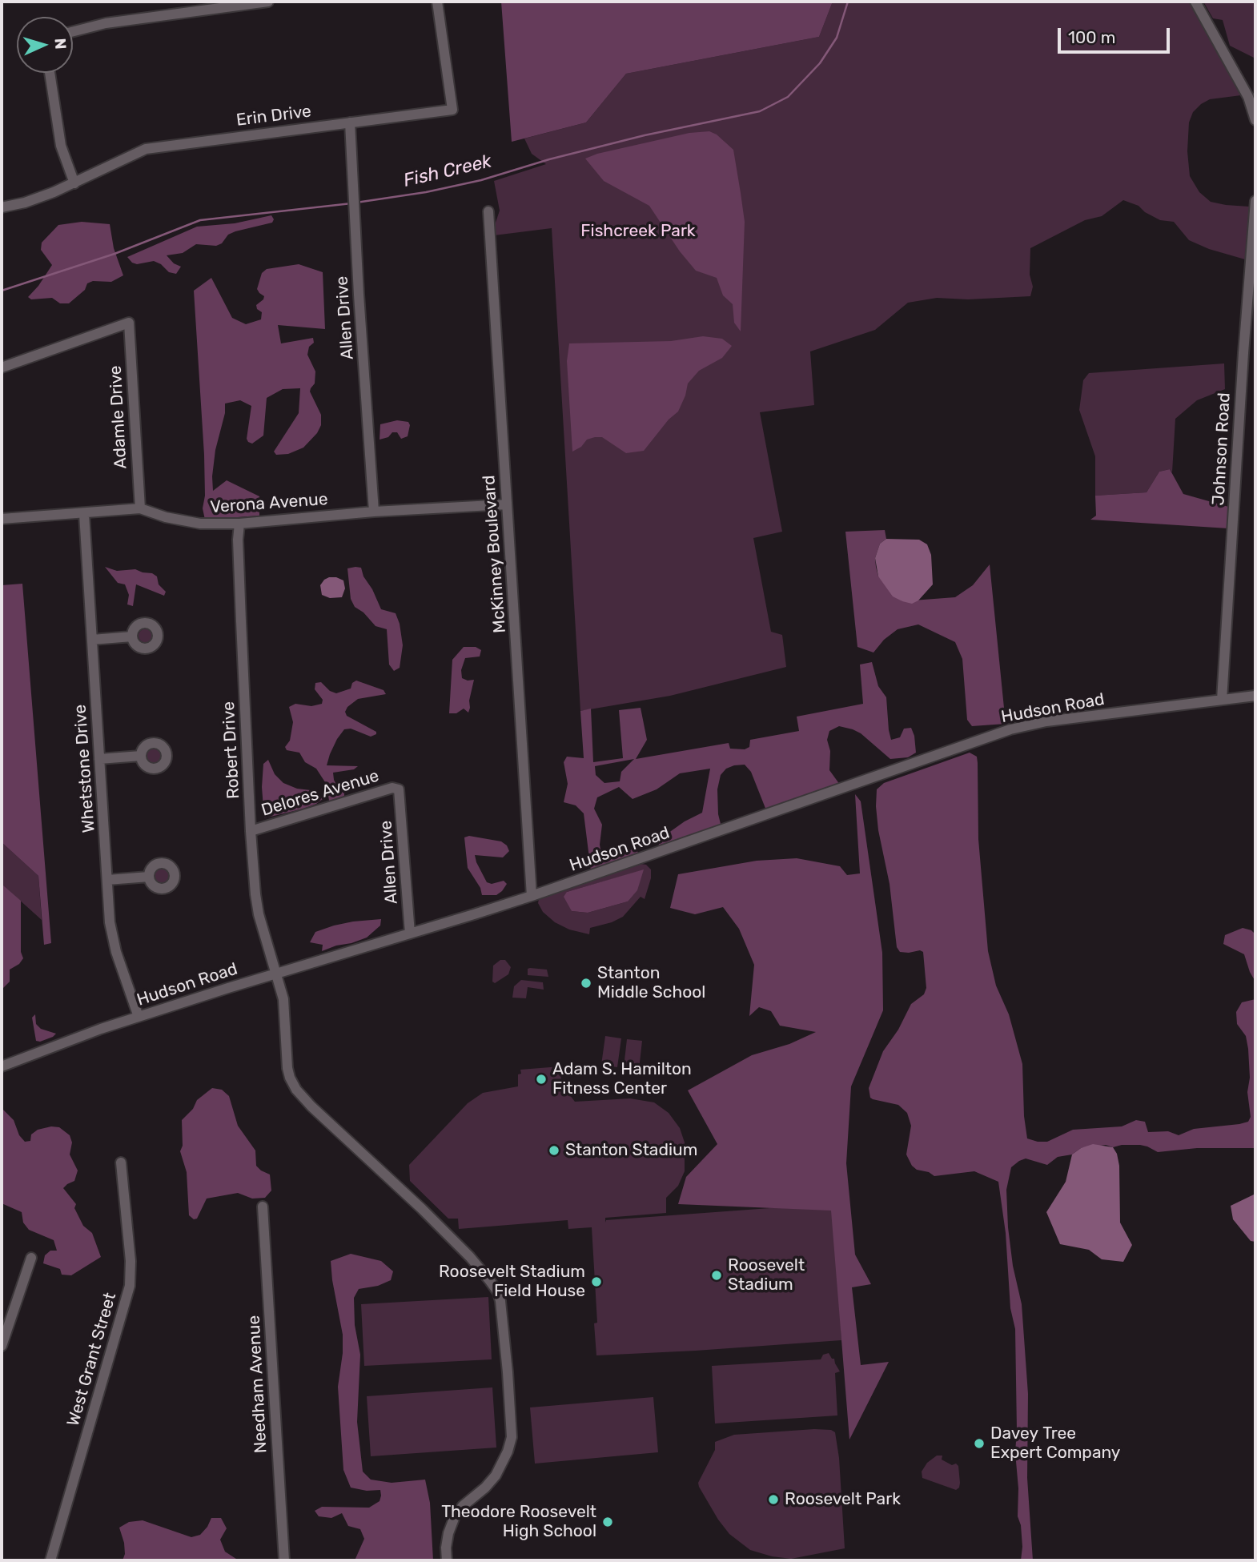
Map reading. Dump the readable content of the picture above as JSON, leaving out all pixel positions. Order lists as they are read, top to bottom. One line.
{"streets":{"street":["Erin Drive","Allen Drive","Adamle Drive","Johnson Road","Verona Avenue","McKinney Boulevard","Hudson Road","Robert Drive","Whetstone Drive","Delores Avenue","West Grant Street","Needham Avenue"]},"crossings":[["Erin Drive","Allen Drive"],["Allen Drive","Verona Avenue"],["Allen Drive","Hudson Road"],["Allen Drive","Delores Avenue"],["Adamle Drive","Verona Avenue"],["Johnson Road","Hudson Road"],["Verona Avenue","McKinney Boulevard"],["Verona Avenue","Robert Drive"],["Verona Avenue","Whetstone Drive"],["McKinney Boulevard","Hudson Road"],["Hudson Road","Robert Drive"],["Hudson Road","Whetstone Drive"],["Robert Drive","Delores Avenue"]],"water":["Fish Creek"],"parks":["Fishcreek Park"],"places":["Stanton Middle School","Adam S. Hamilton Fitness Center","Stanton Stadium","Roosevelt Stadium","Roosevelt Stadium Field House","Davey Tree Expert Company","Roosevelt Park","Theodore Roosevelt High School"],"scale_bar":"100 m","north":"right"}
